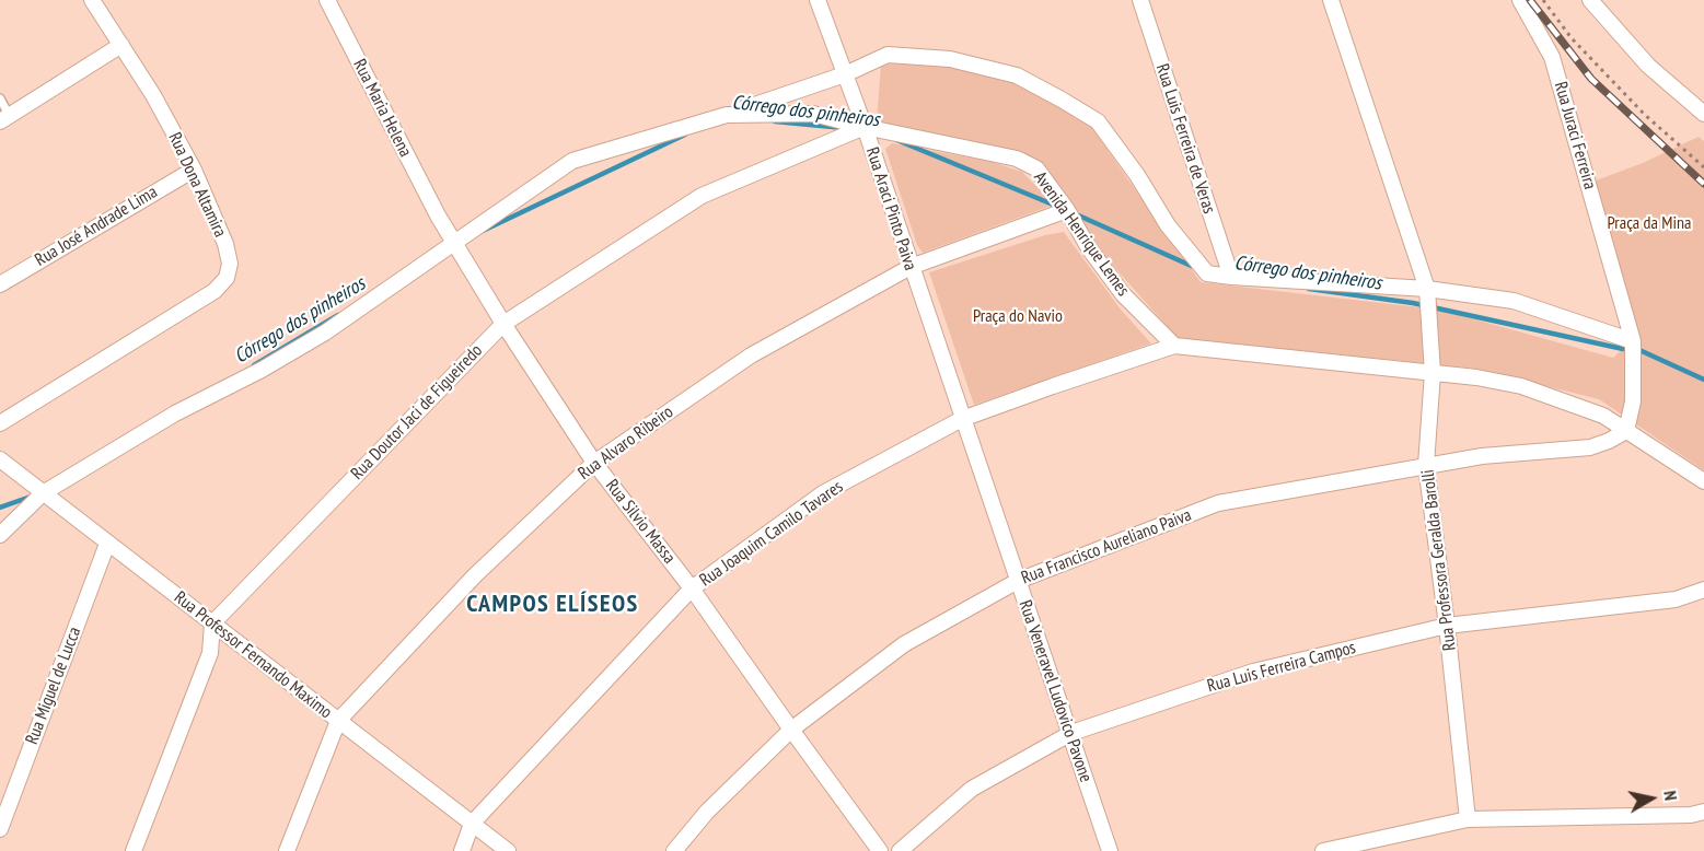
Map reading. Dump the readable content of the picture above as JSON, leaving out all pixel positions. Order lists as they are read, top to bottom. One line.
{"streets":{"street":["Rua Maria Helena","Rua Juraci Ferreira","Rua Luis Ferreira de Veras","Rua Dona Altamira","Rua Araci Pinto Paiva","Rua José Andrade Lima","Avenida Henrique Lemes","Rua Doutor Jaci de Figueiredo","Rua Alvaro Ribeiro","Rua Silvio Massa","Rua Joaquim Camilo Tavares","Rua Francisco Aureliano Paiva","Rua Professora Geralda Barolli","Rua Professor Fernando Maximo","Rua Luis Ferreira Campos","Rua Miguel de Lucca","Rua Veneravel Ludovico Pavone"]},"crossings":[["Rua Maria Helena","Rua Silvio Massa"],["Rua Juraci Ferreira","Rua Francisco Aureliano Paiva"],["Rua Dona Altamira","Rua José Andrade Lima"],["Rua Araci Pinto Paiva","Avenida Henrique Lemes"],["Rua Araci Pinto Paiva","Rua Doutor Jaci de Figueiredo"],["Rua Araci Pinto Paiva","Rua Alvaro Ribeiro"],["Rua Araci Pinto Paiva","Rua Joaquim Camilo Tavares"],["Rua Araci Pinto Paiva","Rua Veneravel Ludovico Pavone"],["Avenida Henrique Lemes","Rua Doutor Jaci de Figueiredo"],["Avenida Henrique Lemes","Rua Alvaro Ribeiro"],["Avenida Henrique Lemes","Rua Silvio Massa"],["Avenida Henrique Lemes","Rua Joaquim Camilo Tavares"],["Avenida Henrique Lemes","Rua Professor Fernando Maximo"],["Rua Doutor Jaci de Figueiredo","Rua Silvio Massa"],["Rua Doutor Jaci de Figueiredo","Rua Professor Fernando Maximo"],["Rua Alvaro Ribeiro","Rua Silvio Massa"],["Rua Alvaro Ribeiro","Rua Professor Fernando Maximo"],["Rua Silvio Massa","Rua Joaquim Camilo Tavares"],["Rua Silvio Massa","Rua Francisco Aureliano Paiva"],["Rua Joaquim Camilo Tavares","Rua Professor Fernando Maximo"],["Rua Joaquim Camilo Tavares","Rua Veneravel Ludovico Pavone"],["Rua Francisco Aureliano Paiva","Rua Professora Geralda Barolli"],["Rua Francisco Aureliano Paiva","Rua Veneravel Ludovico Pavone"],["Rua Professora Geralda Barolli","Rua Luis Ferreira Campos"],["Rua Professor Fernando Maximo","Rua Miguel de Lucca"],["Rua Luis Ferreira Campos","Rua Veneravel Ludovico Pavone"]],"districts":["CAMPOS ELÍSEOS"],"water":["Córrego dos pinheiros"],"parks":["Praça da Mina","Praça do Navio"],"north":"right"}
